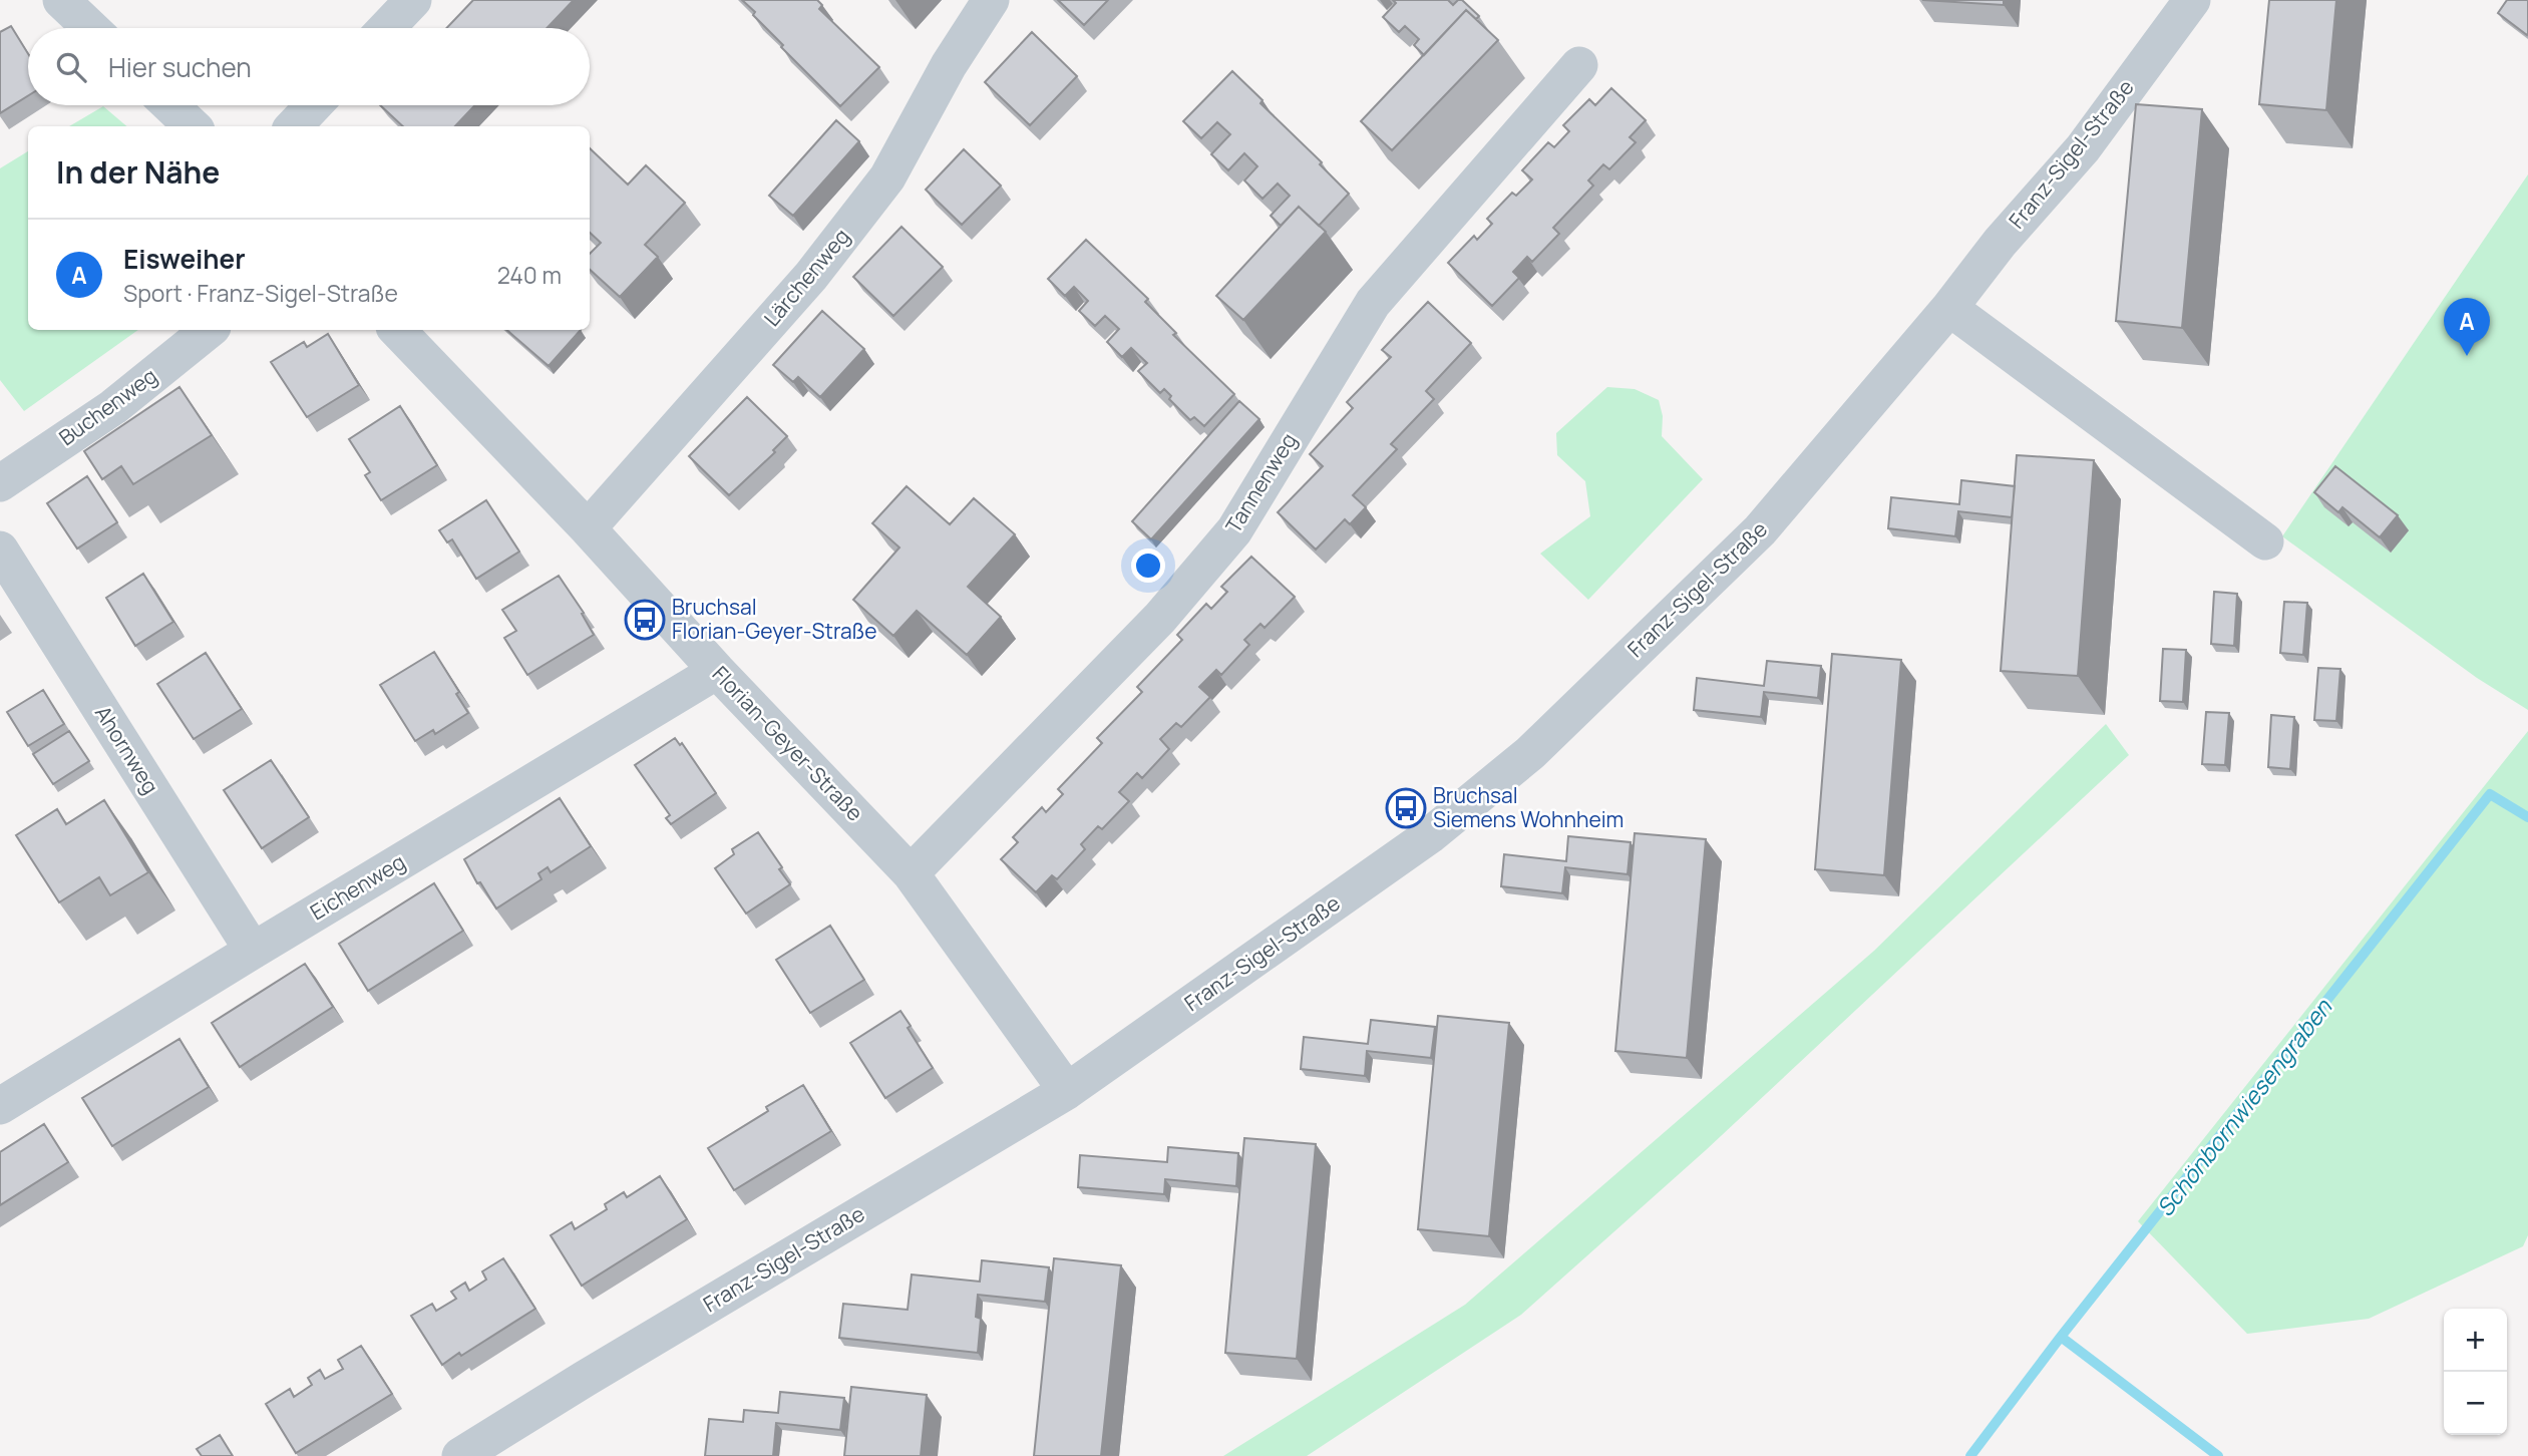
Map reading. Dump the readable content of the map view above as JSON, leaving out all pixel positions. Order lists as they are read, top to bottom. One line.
{"streets":{"street":["Franz-Sigel-Straße","Lärchenweg","Buchenweg","Tannenweg","Florian-Geyer-Straße","Ahornweg","Eichenweg"]},"crossings":[["Franz-Sigel-Straße","Florian-Geyer-Straße"],["Lärchenweg","Florian-Geyer-Straße"],["Tannenweg","Florian-Geyer-Straße"],["Florian-Geyer-Straße","Eichenweg"],["Ahornweg","Eichenweg"]],"water":["Schönbornwiesengraben"],"places":{"bus stop":["Bruchsal Florian-Geyer-Straße","Bruchsal Siemens Wohnheim"]},"page":{"search":"Hier suchen","heading":"In der Nähe","list":[{"mark":"A","name":"Eisweiher","note":"Sport · Franz-Sigel-Straße","value":"240 m"}],"pins":"A","map_buttons":["+","−"]}}
